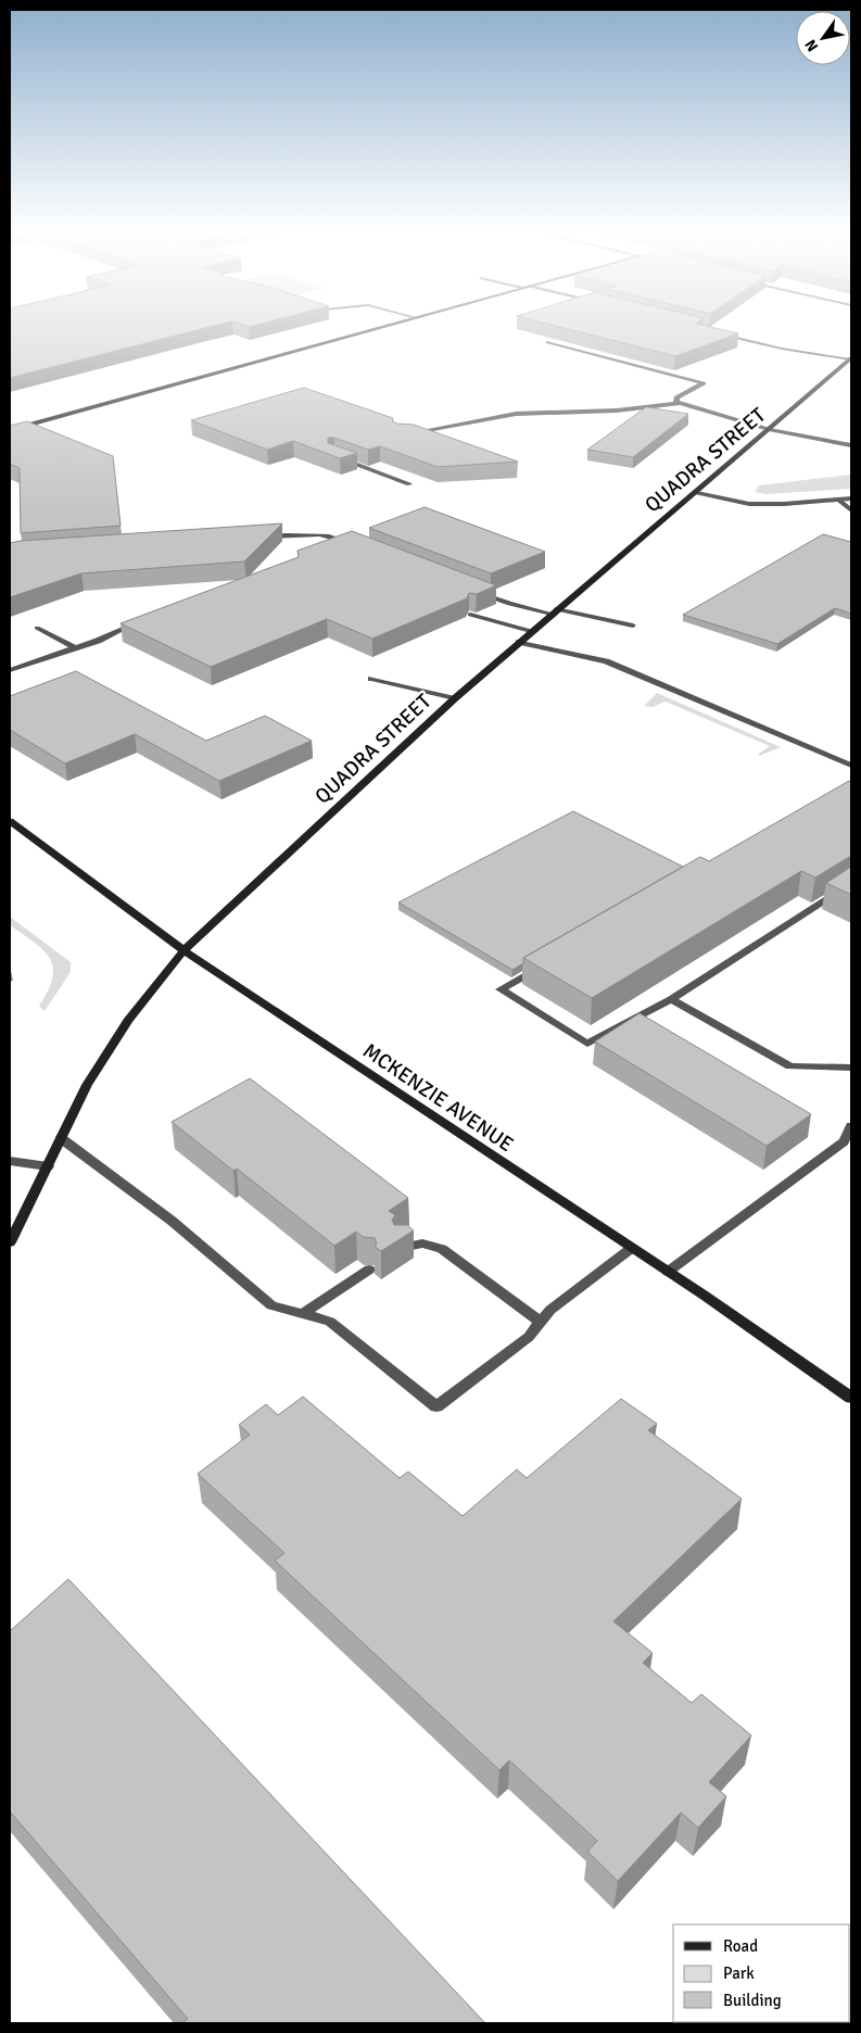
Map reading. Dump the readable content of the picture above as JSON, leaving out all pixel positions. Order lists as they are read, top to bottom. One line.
{"streets":{"main road":["QUADRA STREET","MCKENZIE AVENUE"]},"crossings":[["QUADRA STREET","MCKENZIE AVENUE"]],"legend":["Road","Park","Building"],"north":"bottom left"}
